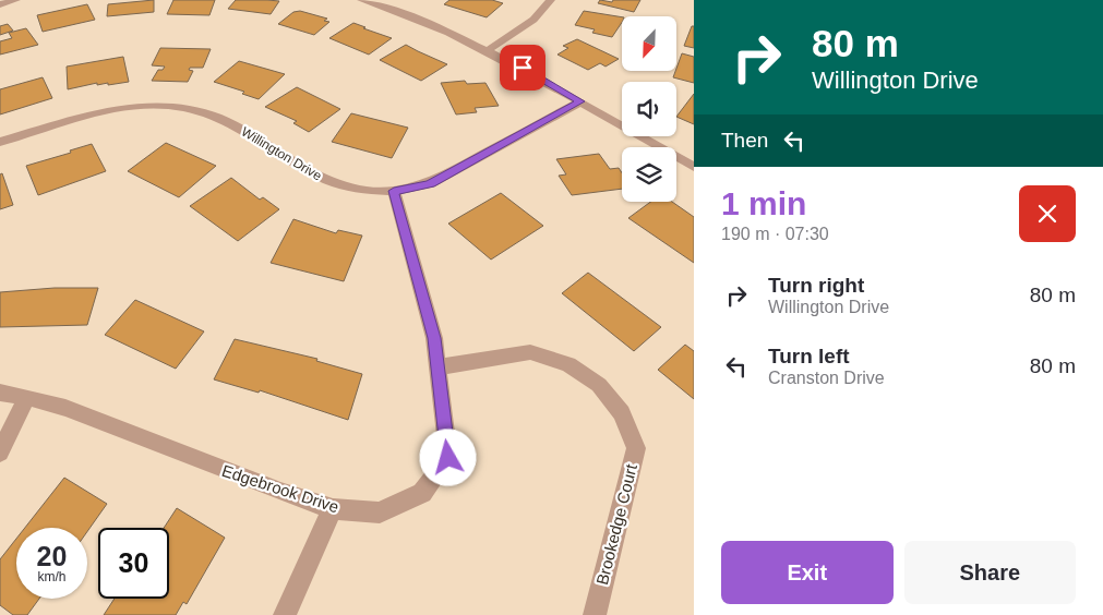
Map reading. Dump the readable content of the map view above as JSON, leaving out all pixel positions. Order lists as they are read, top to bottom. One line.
{"streets":{"street":["Willington Drive","Edgebrook Drive","Brookedge Court"]},"crossings":[["Willington Drive","Edgebrook Drive"],["Edgebrook Drive","Brookedge Court"]],"north":"bottom left","page":{"turn":["80 m","Willington Drive"],"then":"Then","heading":["1 min","190 m · 07:30"],"list":[{"name":"Turn right","note":"Willington Drive","value":"80 m"},{"name":"Turn left","note":"Cranston Drive","value":"80 m"}],"speed":"20 km/h","limit":"30","buttons":["Exit","Share"]}}
